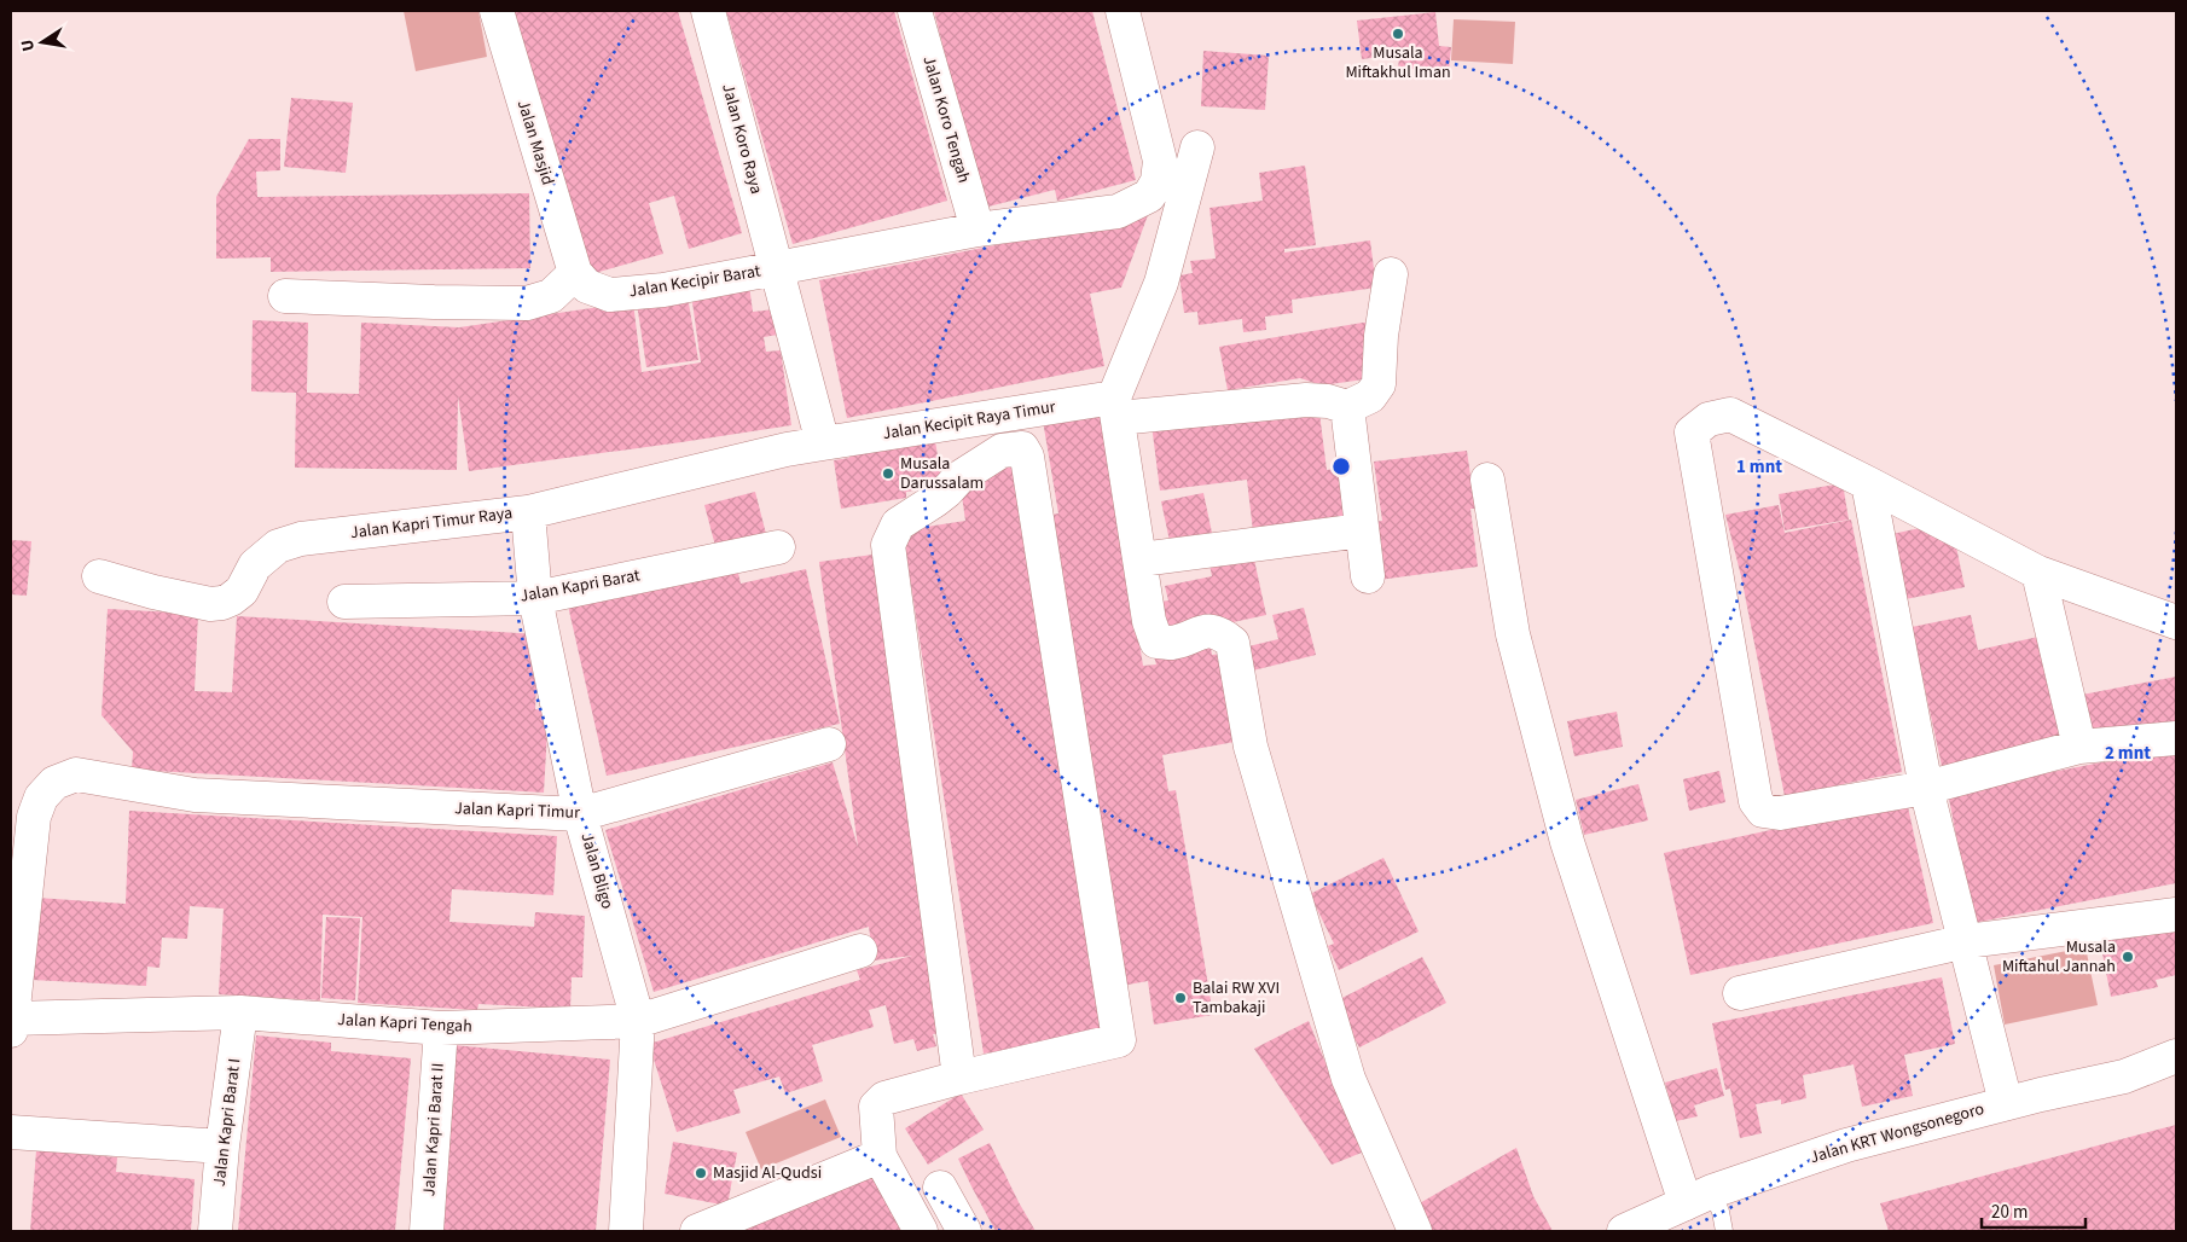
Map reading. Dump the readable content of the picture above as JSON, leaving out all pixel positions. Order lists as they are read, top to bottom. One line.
{"streets":{"street":["Jalan Koro Tengah","Jalan Koro Raya","Jalan Masjid","Jalan Kecipir Barat","Jalan Kecipit Raya Timur","Jalan Kapri Timur Raya","Jalan Kapri Barat","Jalan Kapri Timur","Jalan Bligo","Jalan Kapri Tengah","Jalan Kapri Barat I","Jalan Kapri Barat II","Jalan KRT Wongsonegoro"]},"crossings":[["Jalan Koro Tengah","Jalan Kecipir Barat"],["Jalan Koro Raya","Jalan Kecipir Barat"],["Jalan Koro Raya","Jalan Kecipit Raya Timur"],["Jalan Masjid","Jalan Kecipir Barat"],["Jalan Kecipit Raya Timur","Jalan Kapri Timur Raya"],["Jalan Kapri Timur Raya","Jalan Bligo"],["Jalan Kapri Barat","Jalan Bligo"],["Jalan Kapri Timur","Jalan Bligo"],["Jalan Kapri Timur","Jalan Kapri Tengah"],["Jalan Bligo","Jalan Kapri Tengah"],["Jalan Kapri Tengah","Jalan Kapri Barat I"],["Jalan Kapri Tengah","Jalan Kapri Barat II"]],"places":["Musala Miftakhul Iman","Musala Darussalam","Musala Miftahul Jannah","Balai RW XVI Tambakaji","Masjid Al-Qudsi"],"scale_bar":"20 m","north":"left","rings":["1 mnt","2 mnt"]}
